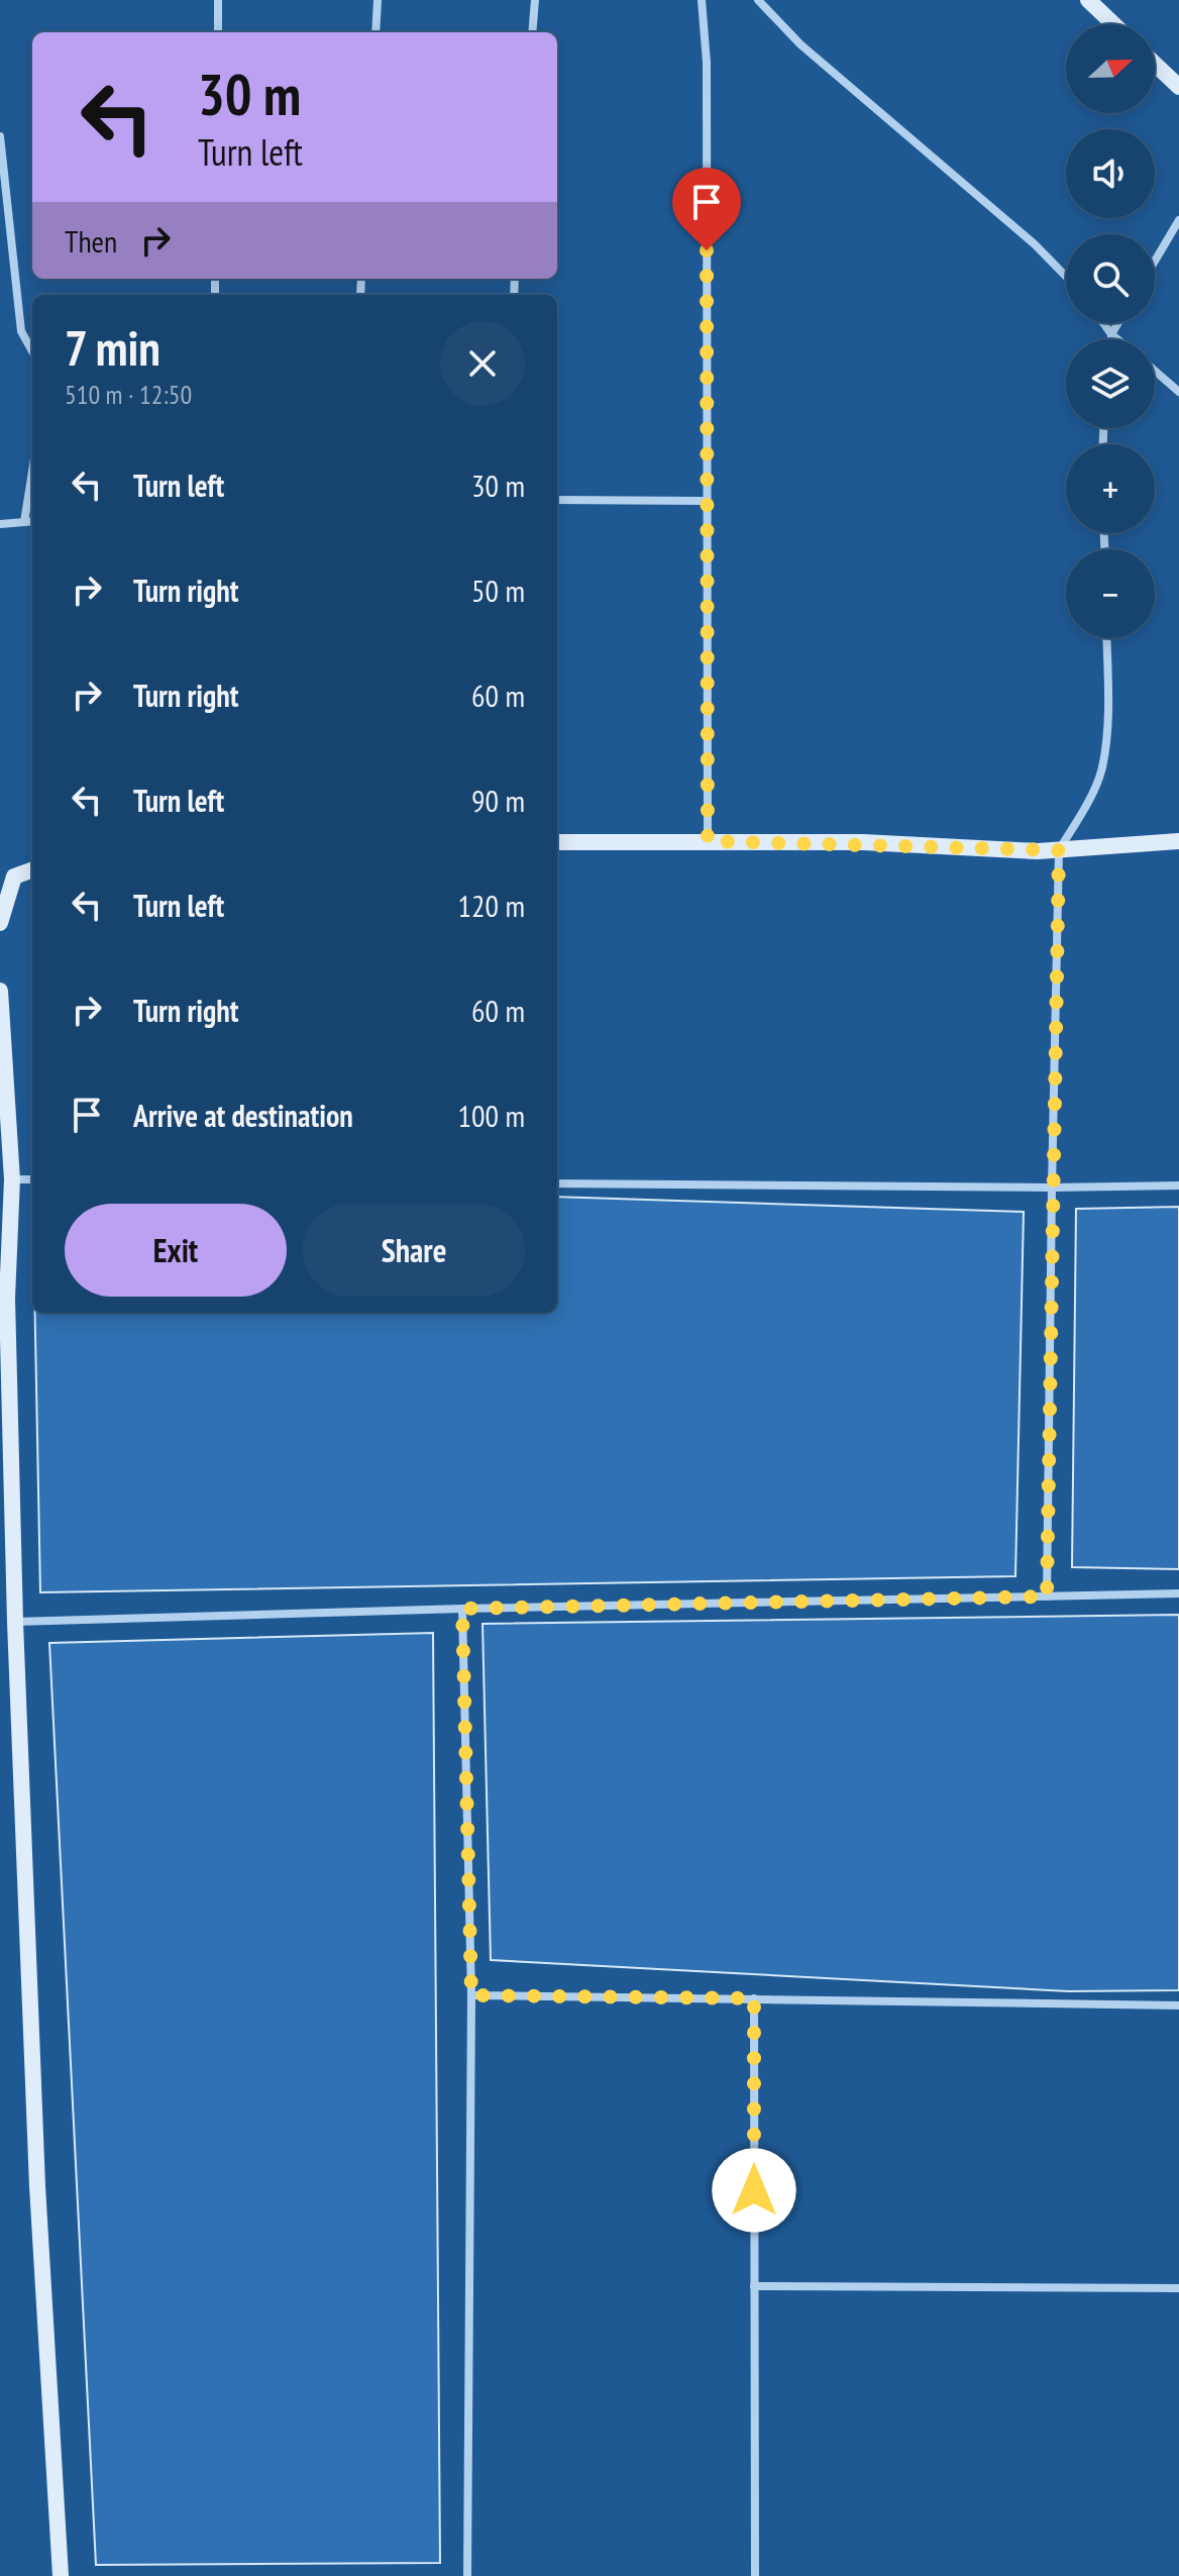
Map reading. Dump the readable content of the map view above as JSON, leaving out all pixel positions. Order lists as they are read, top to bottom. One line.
{"north":"right","page":{"map_buttons":["+","−"],"turn":["30 m","Turn left"],"then":"Then","heading":["7 min","510 m · 12:50"],"list":[{"name":"Turn left","value":"30 m"},{"name":"Turn right","value":"50 m"},{"name":"Turn right","value":"60 m"},{"name":"Turn left","value":"90 m"},{"name":"Turn left","value":"120 m"},{"name":"Turn right","value":"60 m"},{"name":"Arrive at destination","value":"100 m"}],"buttons":["Exit","Share"]}}
